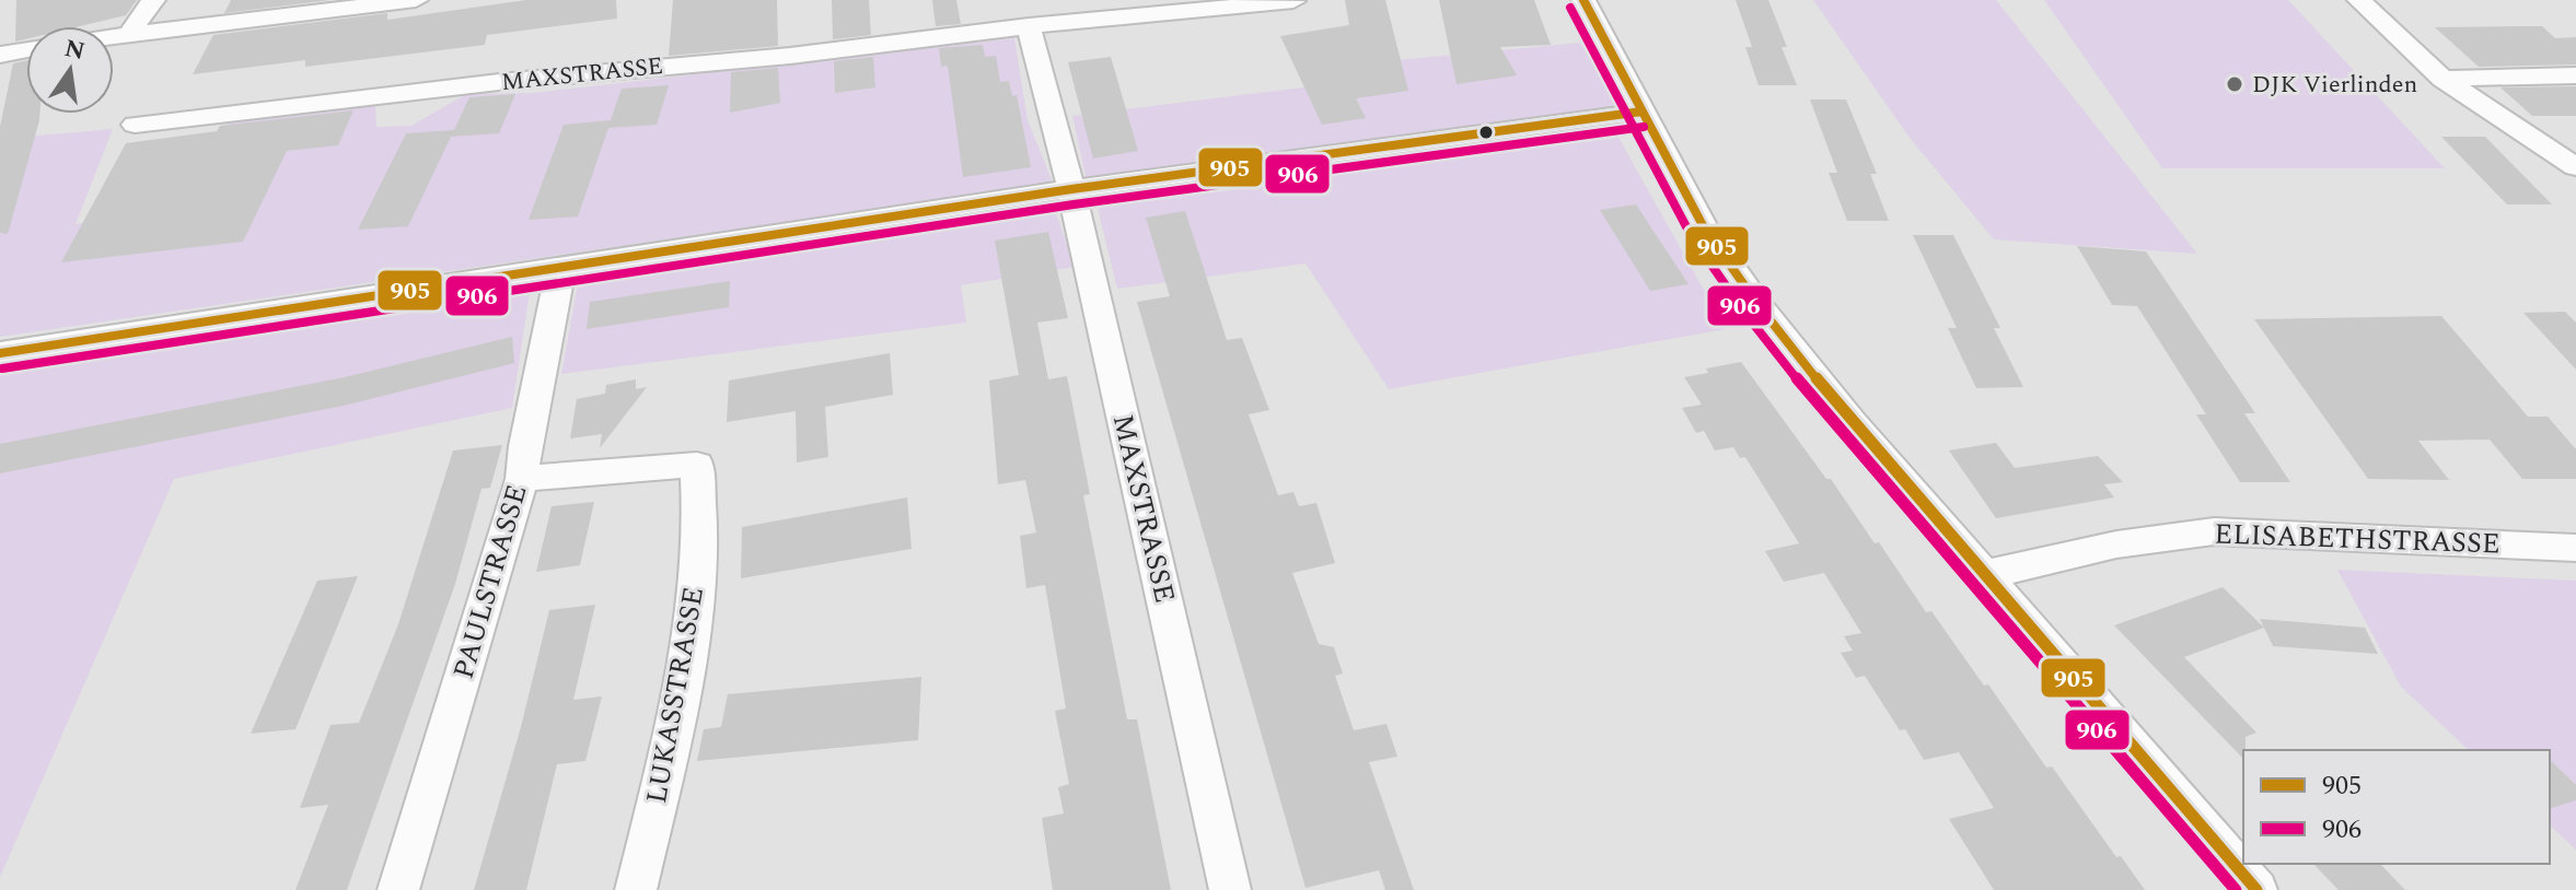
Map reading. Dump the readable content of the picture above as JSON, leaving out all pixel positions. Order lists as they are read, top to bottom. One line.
{"streets":{"street":["MAXSTRASSE","ELISABETHSTRASSE","PAULSTRASSE","LUKASSTRASSE"]},"crossings":[["PAULSTRASSE","LUKASSTRASSE"]],"places":["DJK Vierlinden"],"lines":["transit line 905","transit line 906"],"legend":["905","906"],"north":"top"}
